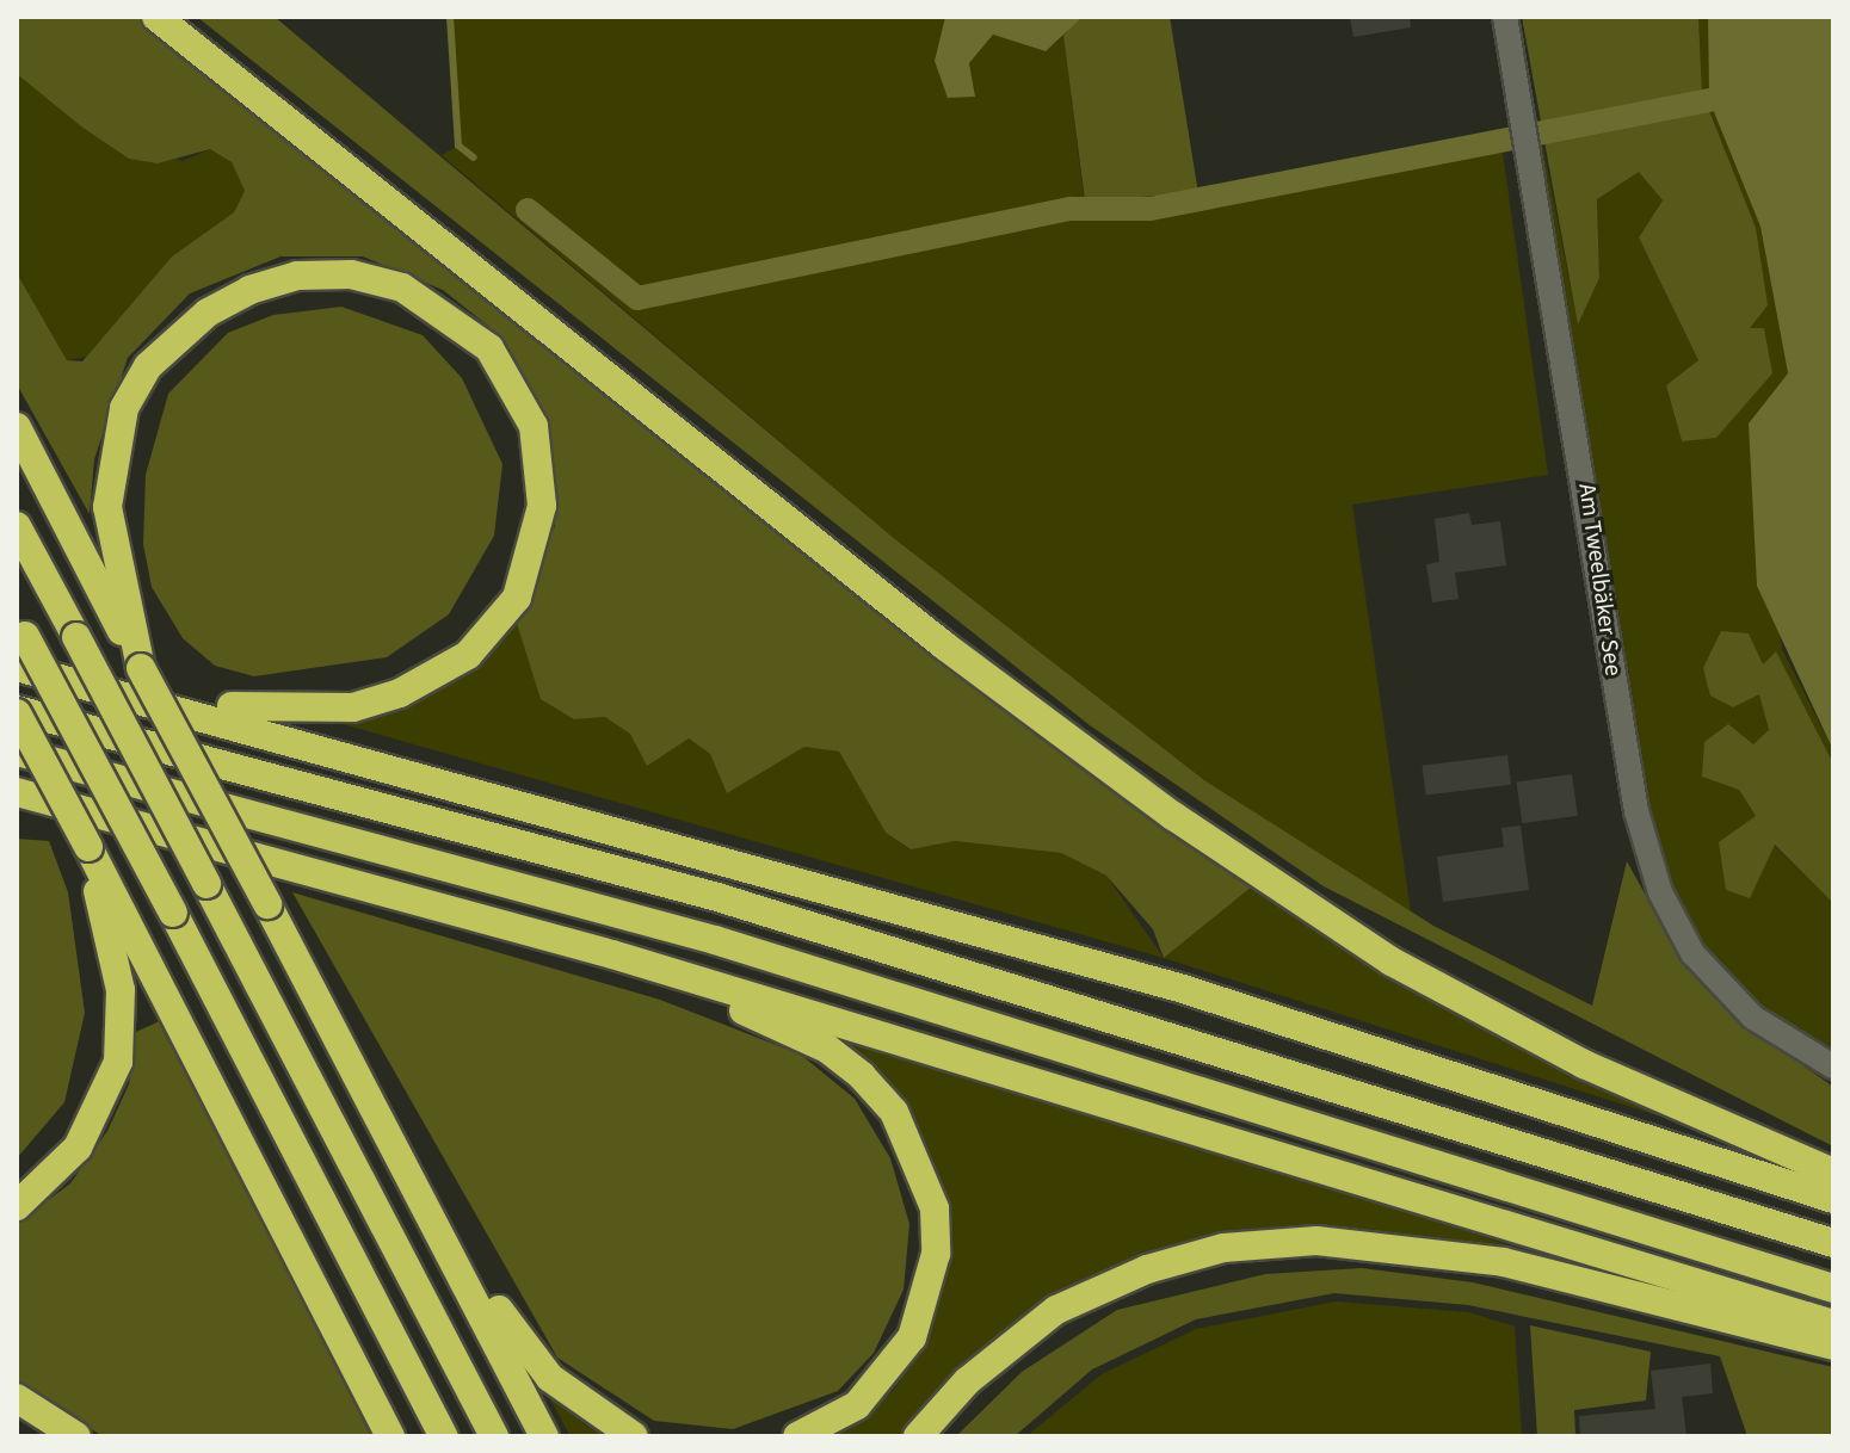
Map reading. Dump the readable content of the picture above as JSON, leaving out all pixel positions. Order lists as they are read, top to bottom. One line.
{"streets":{"street":["Am Tweelbäker See"]}}
